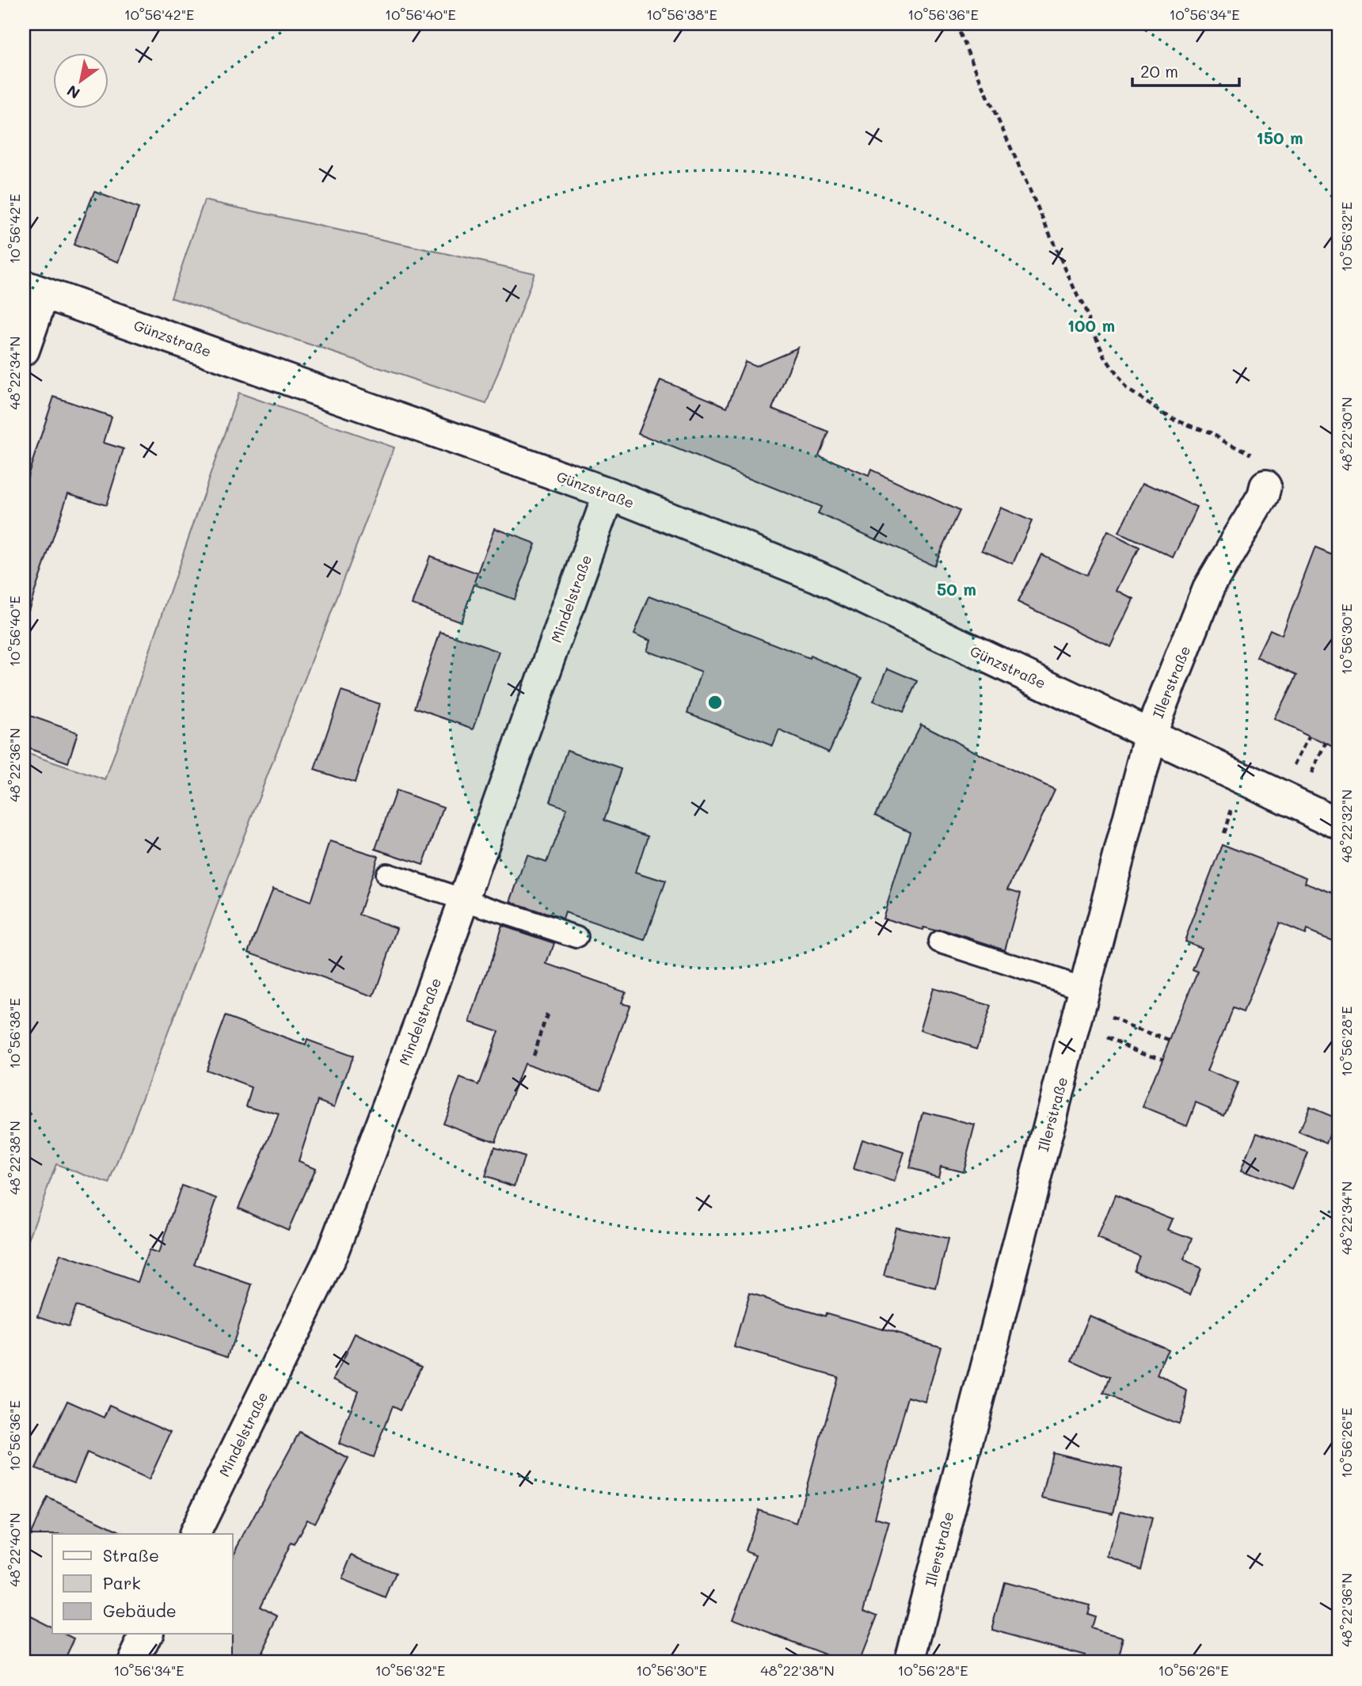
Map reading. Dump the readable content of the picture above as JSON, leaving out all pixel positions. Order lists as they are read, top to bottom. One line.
{"streets":{"street":["Günzstraße","Mindelstraße","Illerstraße"]},"crossings":[["Günzstraße","Mindelstraße"],["Günzstraße","Illerstraße"]],"legend":["Straße","Park","Gebäude"],"scale_bar":"20 m","north":"bottom left","coordinates":["10°56'42\"E","10°56'40\"E","10°56'38\"E","10°56'36\"E","10°56'34\"E","10°56'32\"E","48°22'34\"N","48°22'30\"N","10°56'30\"E","48°22'36\"N","48°22'32\"N","10°56'28\"E","48°22'38\"N","10°56'26\"E","48°22'40\"N"],"rings":["150 m","100 m","50 m"]}
